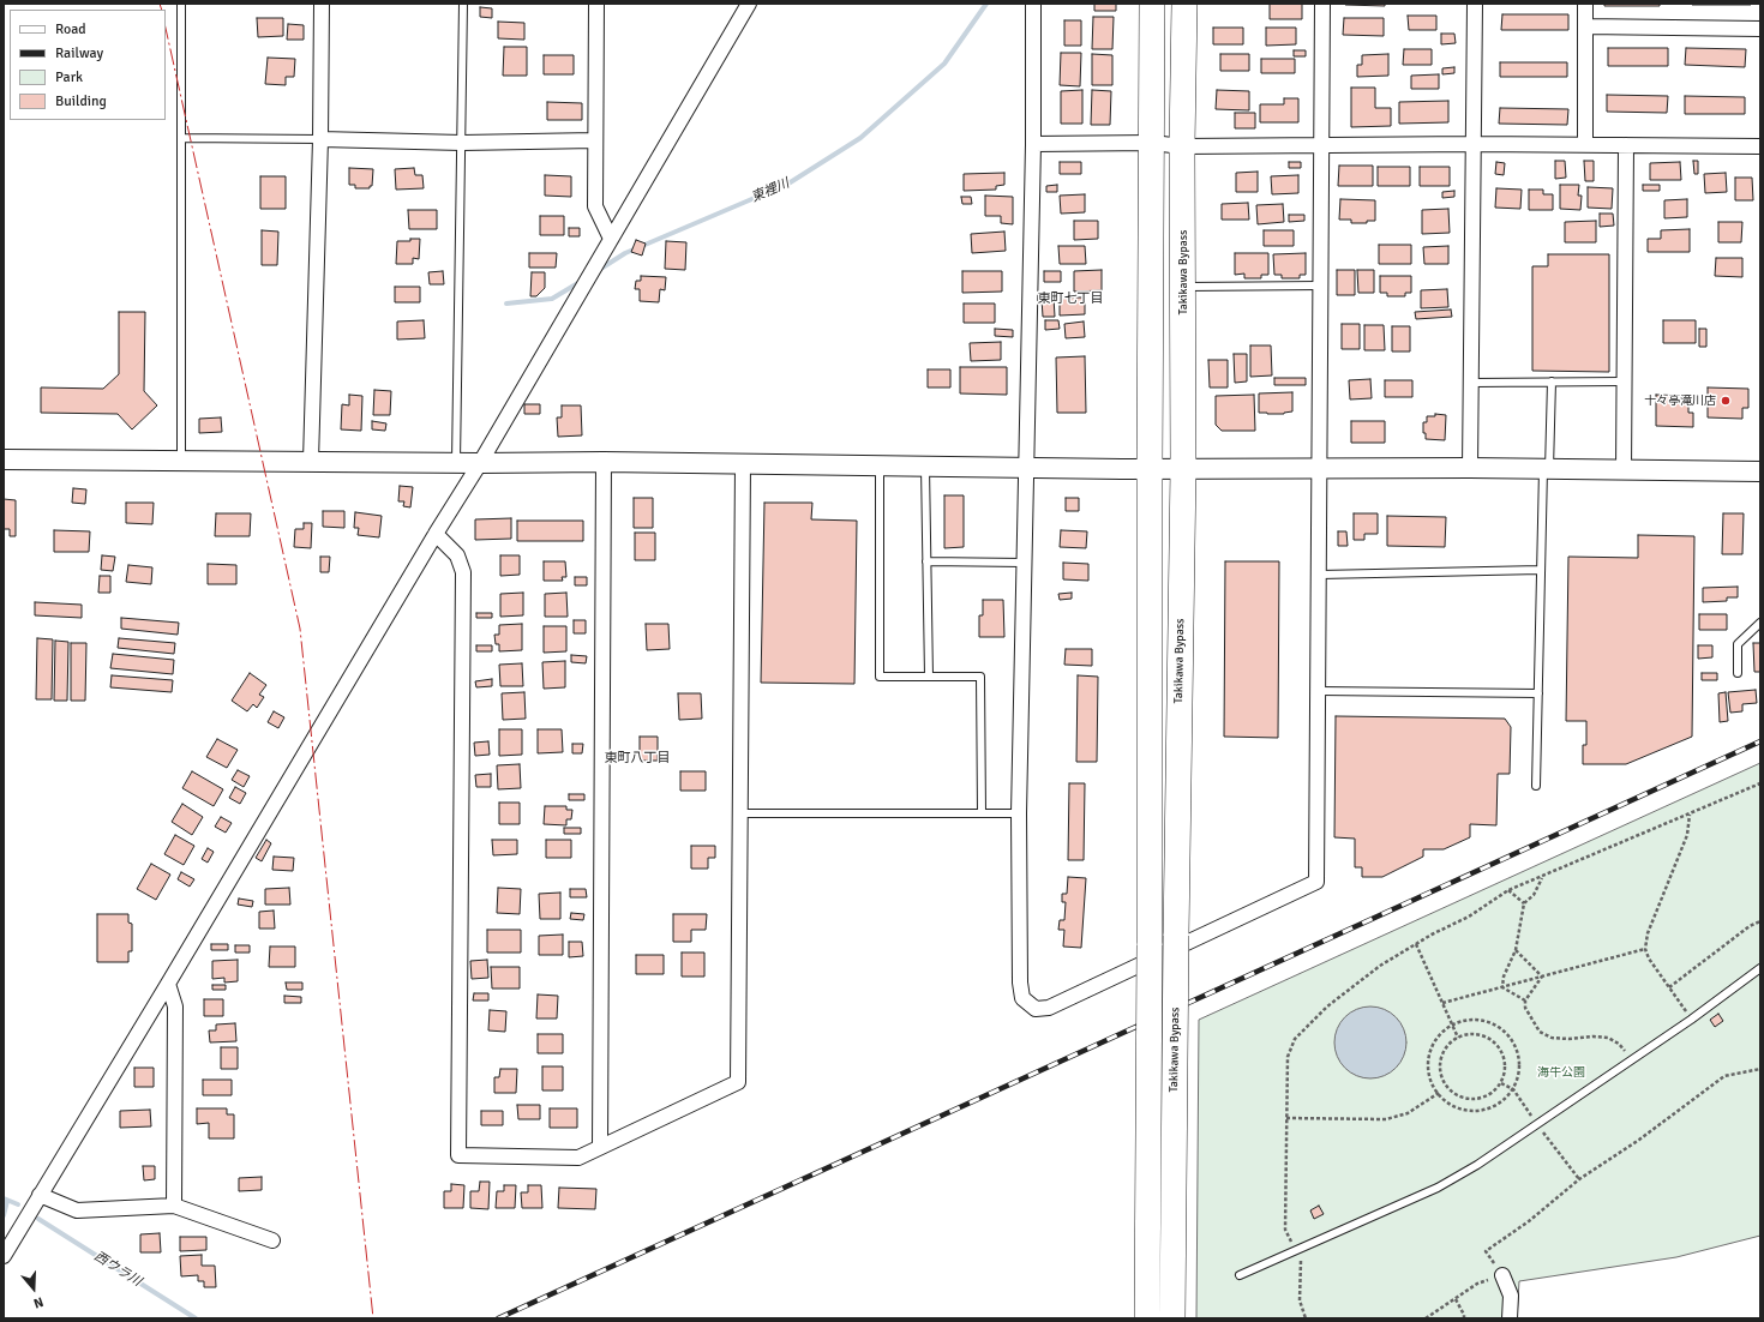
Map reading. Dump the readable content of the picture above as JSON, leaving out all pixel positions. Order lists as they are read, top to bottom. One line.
{"streets":{"highway":["Takikawa Bypass"]},"districts":["東町七丁目","東町八丁目"],"water":["東裡川","西ウラ川"],"parks":["海牛公園"],"places":["十々亭滝川店"],"legend":["Road","Railway","Park","Building"],"north":"bottom"}
